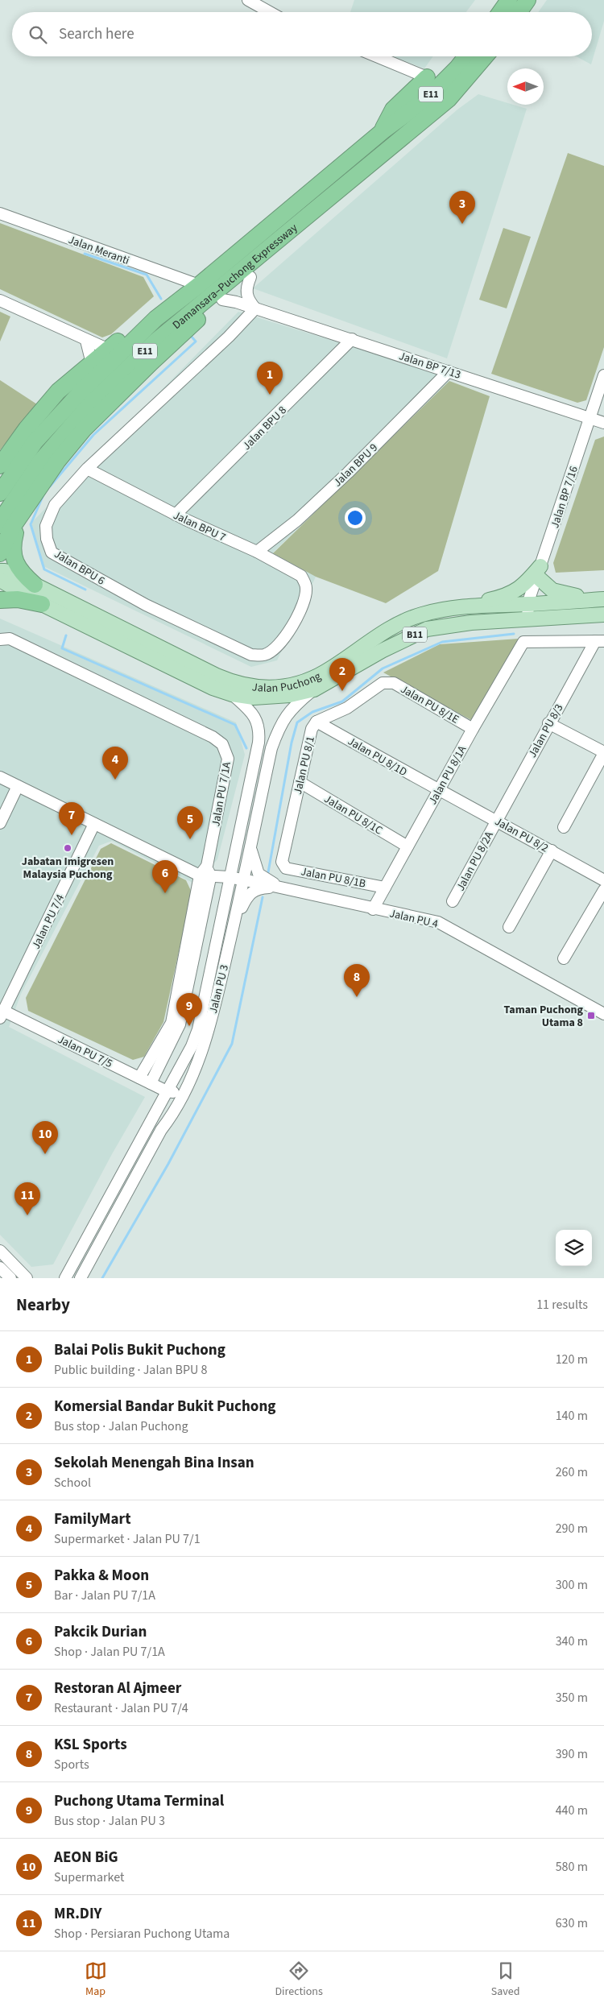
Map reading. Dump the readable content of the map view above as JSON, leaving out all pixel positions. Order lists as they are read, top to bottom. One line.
{"streets":{"highway":["E11","Damansara–Puchong Expressway"],"main road":["B11","Jalan Puchong"],"street":["Jalan Meranti","Jalan BP 7/13","Jalan BPU 8","Jalan BPU 9","Jalan BP 7/16","Jalan BPU 7","Jalan BPU 6","Jalan PU 8/1E","Jalan PU 8/3","Jalan PU 8/1D","Jalan PU 8/1","Jalan PU 8/1A","Jalan PU 7/1A","Jalan PU 8/1C","Jalan PU 8/2","Jalan PU 8/2A","Jalan PU 8/1B","Jalan PU 4","Jalan PU 7/4","Jalan PU 3","Jalan PU 7/5"]},"crossings":[["Jalan Meranti","Damansara–Puchong Expressway"],["Jalan BP 7/13","Jalan BPU 8"],["Jalan BP 7/13","Jalan BPU 9"],["Jalan BP 7/13","Jalan BP 7/16"],["Jalan BP 7/13","Jalan BPU 6"],["Jalan BPU 8","Jalan BPU 7"],["Jalan BPU 9","Jalan BPU 7"],["Jalan BP 7/16","Jalan Puchong"],["Jalan BPU 7","Jalan BPU 6"],["Jalan Puchong","Jalan PU 3"],["Jalan PU 8/1E","Jalan PU 8/1"],["Jalan PU 8/1E","Jalan PU 8/1A"],["Jalan PU 8/3","Jalan PU 8/1A"],["Jalan PU 8/3","Jalan PU 8/2"],["Jalan PU 8/3","Jalan PU 8/2A"],["Jalan PU 8/1D","Jalan PU 8/1"],["Jalan PU 8/1D","Jalan PU 8/1A"],["Jalan PU 8/1D","Jalan PU 8/2"],["Jalan PU 8/1","Jalan PU 8/1C"],["Jalan PU 8/1","Jalan PU 8/1B"],["Jalan PU 8/1A","Jalan PU 8/1C"],["Jalan PU 8/1A","Jalan PU 8/2"],["Jalan PU 8/1A","Jalan PU 8/1B"],["Jalan PU 8/1A","Jalan PU 4"],["Jalan PU 7/1A","Jalan PU 4"],["Jalan PU 7/1A","Jalan PU 7/5"],["Jalan PU 8/2","Jalan PU 8/2A"],["Jalan PU 4","Jalan PU 3"],["Jalan PU 7/4","Jalan PU 7/5"],["Jalan PU 3","Jalan PU 7/5"]],"places":{"other":["Jabatan Imigresen Malaysia Puchong"],"transit":["Taman Puchong Utama 8"]},"north":"left","page":{"search":"Search here","pins":["3","1","2","4","7","5","6","8","9","10","11"],"heading":["Nearby","11 results"],"list":[{"mark":"1","name":"Balai Polis Bukit Puchong","note":"Public building · Jalan BPU 8","value":"120 m"},{"mark":"2","name":"Komersial Bandar Bukit Puchong","note":"Bus stop · Jalan Puchong","value":"140 m"},{"mark":"3","name":"Sekolah Menengah Bina Insan","note":"School","value":"260 m"},{"mark":"4","name":"FamilyMart","note":"Supermarket · Jalan PU 7/1","value":"290 m"},{"mark":"5","name":"Pakka & Moon","note":"Bar · Jalan PU 7/1A","value":"300 m"},{"mark":"6","name":"Pakcik Durian","note":"Shop · Jalan PU 7/1A","value":"340 m"},{"mark":"7","name":"Restoran Al Ajmeer","note":"Restaurant · Jalan PU 7/4","value":"350 m"},{"mark":"8","name":"KSL Sports","note":"Sports","value":"390 m"},{"mark":"9","name":"Puchong Utama Terminal","note":"Bus stop · Jalan PU 3","value":"440 m"},{"mark":"10","name":"AEON BiG","note":"Supermarket","value":"580 m"},{"mark":"11","name":"MR.DIY","note":"Shop · Persiaran Puchong Utama","value":"630 m"}],"nav":["Map","Directions","Saved"]}}
